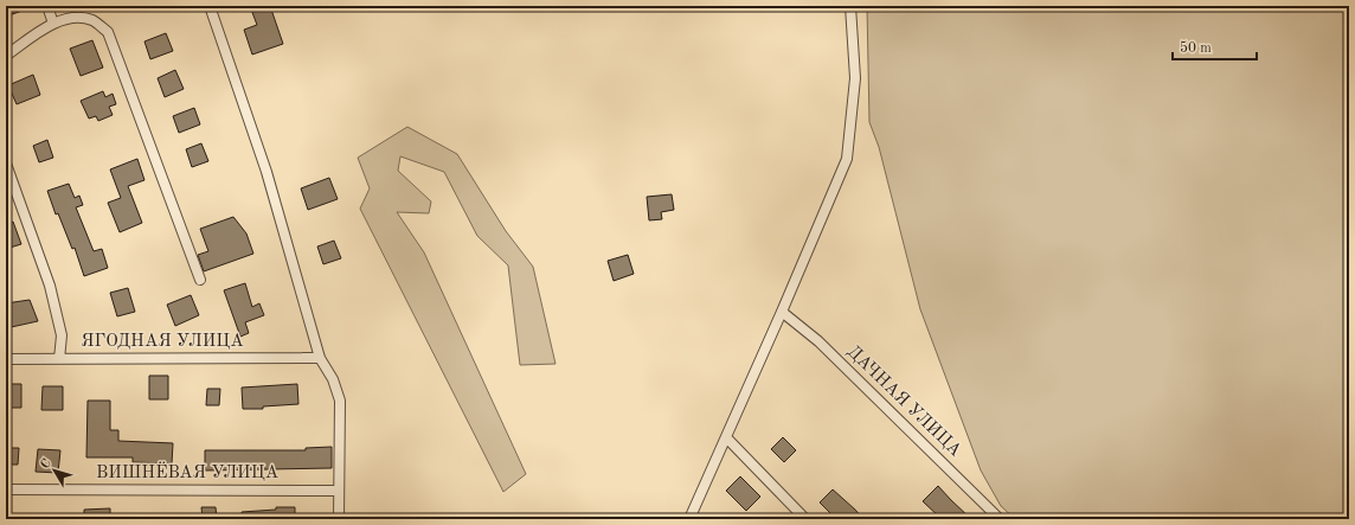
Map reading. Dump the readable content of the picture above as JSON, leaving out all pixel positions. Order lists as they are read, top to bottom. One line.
{"streets":{"street":["ЯГОДНАЯ УЛИЦА","ДАЧНАЯ УЛИЦА","ВИШНЁВАЯ УЛИЦА"]},"scale_bar":"50 m","north":"top left"}
